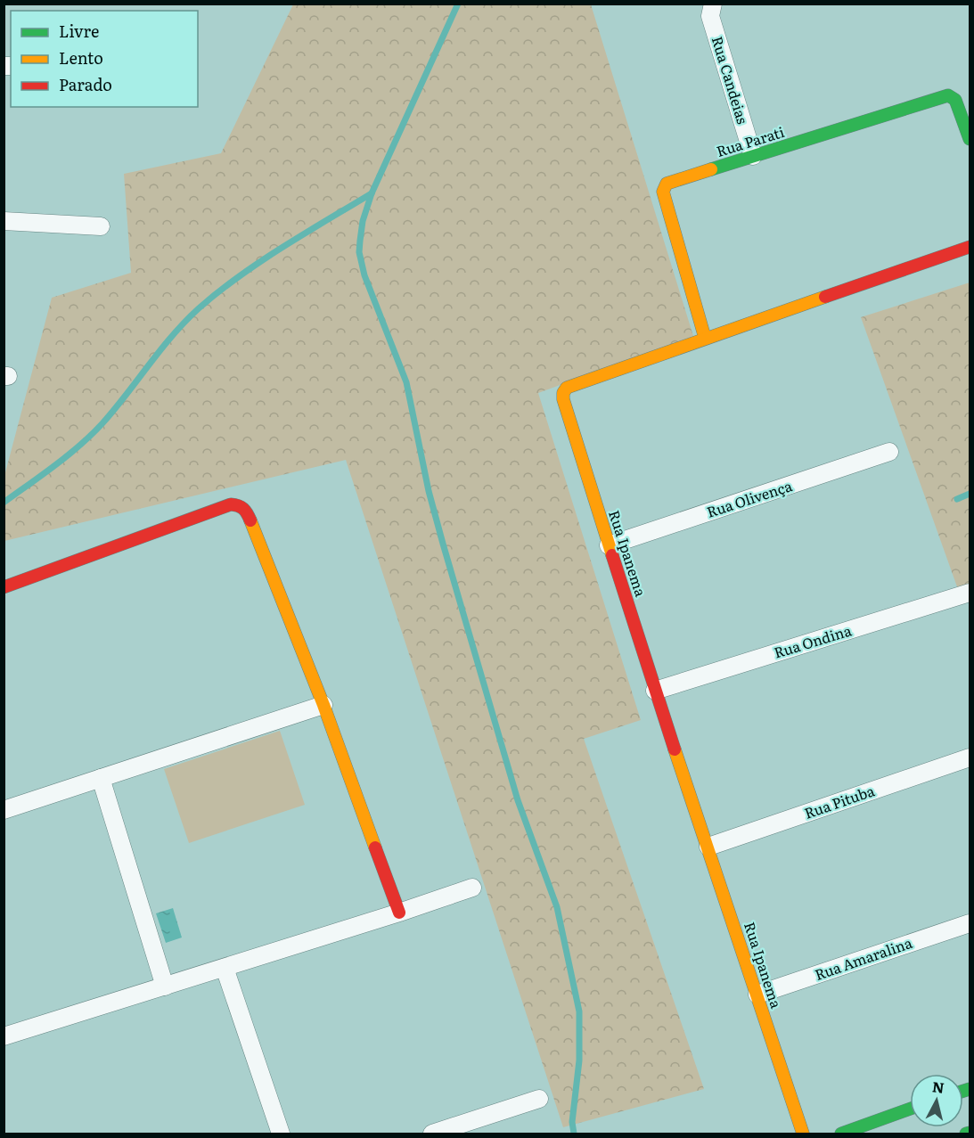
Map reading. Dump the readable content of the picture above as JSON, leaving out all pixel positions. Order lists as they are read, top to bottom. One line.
{"streets":{"street":["Rua Candeias","Rua Parati","Rua Olivença","Rua Ipanema","Rua Ondina","Rua Pituba","Rua Amaralina"]},"crossings":[["Rua Candeias","Rua Parati"],["Rua Parati","Rua Ipanema"],["Rua Olivença","Rua Ipanema"],["Rua Ipanema","Rua Ondina"],["Rua Ipanema","Rua Pituba"],["Rua Ipanema","Rua Amaralina"]],"legend":["Livre","Lento","Parado"],"north":"top"}
